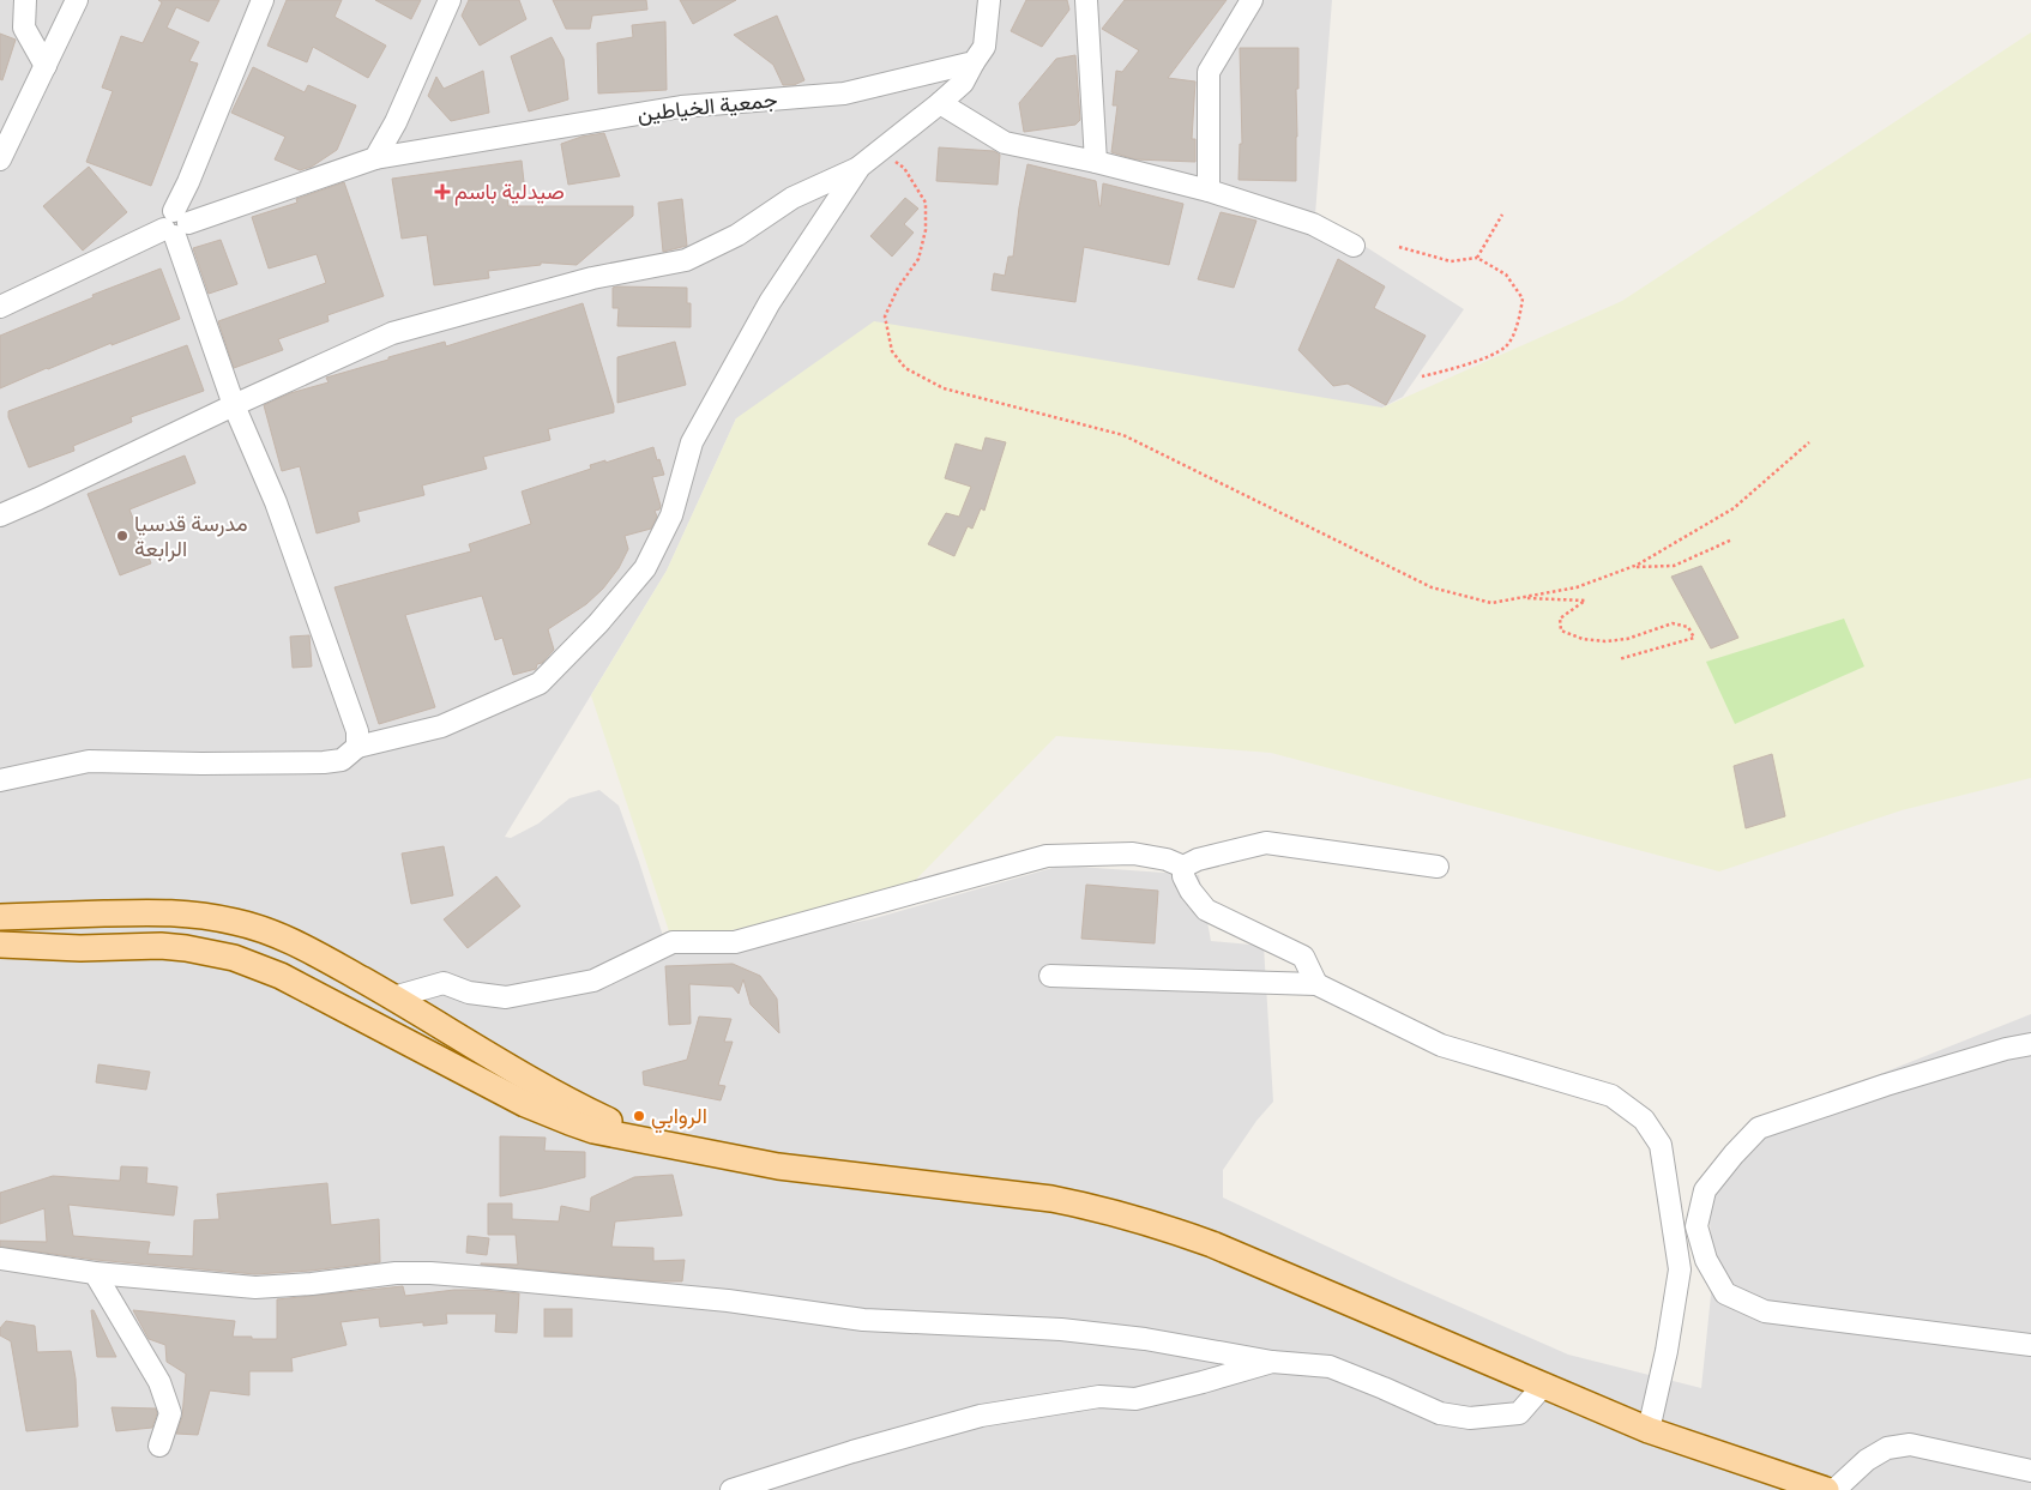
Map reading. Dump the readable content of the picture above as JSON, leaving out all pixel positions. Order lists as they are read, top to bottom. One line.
{"streets":{"street":["جمعية الخياطين"]},"places":{"health":["صيدلية باسم"],"other":["مدرسة قدسيا الرابعة","الروابي"]}}
